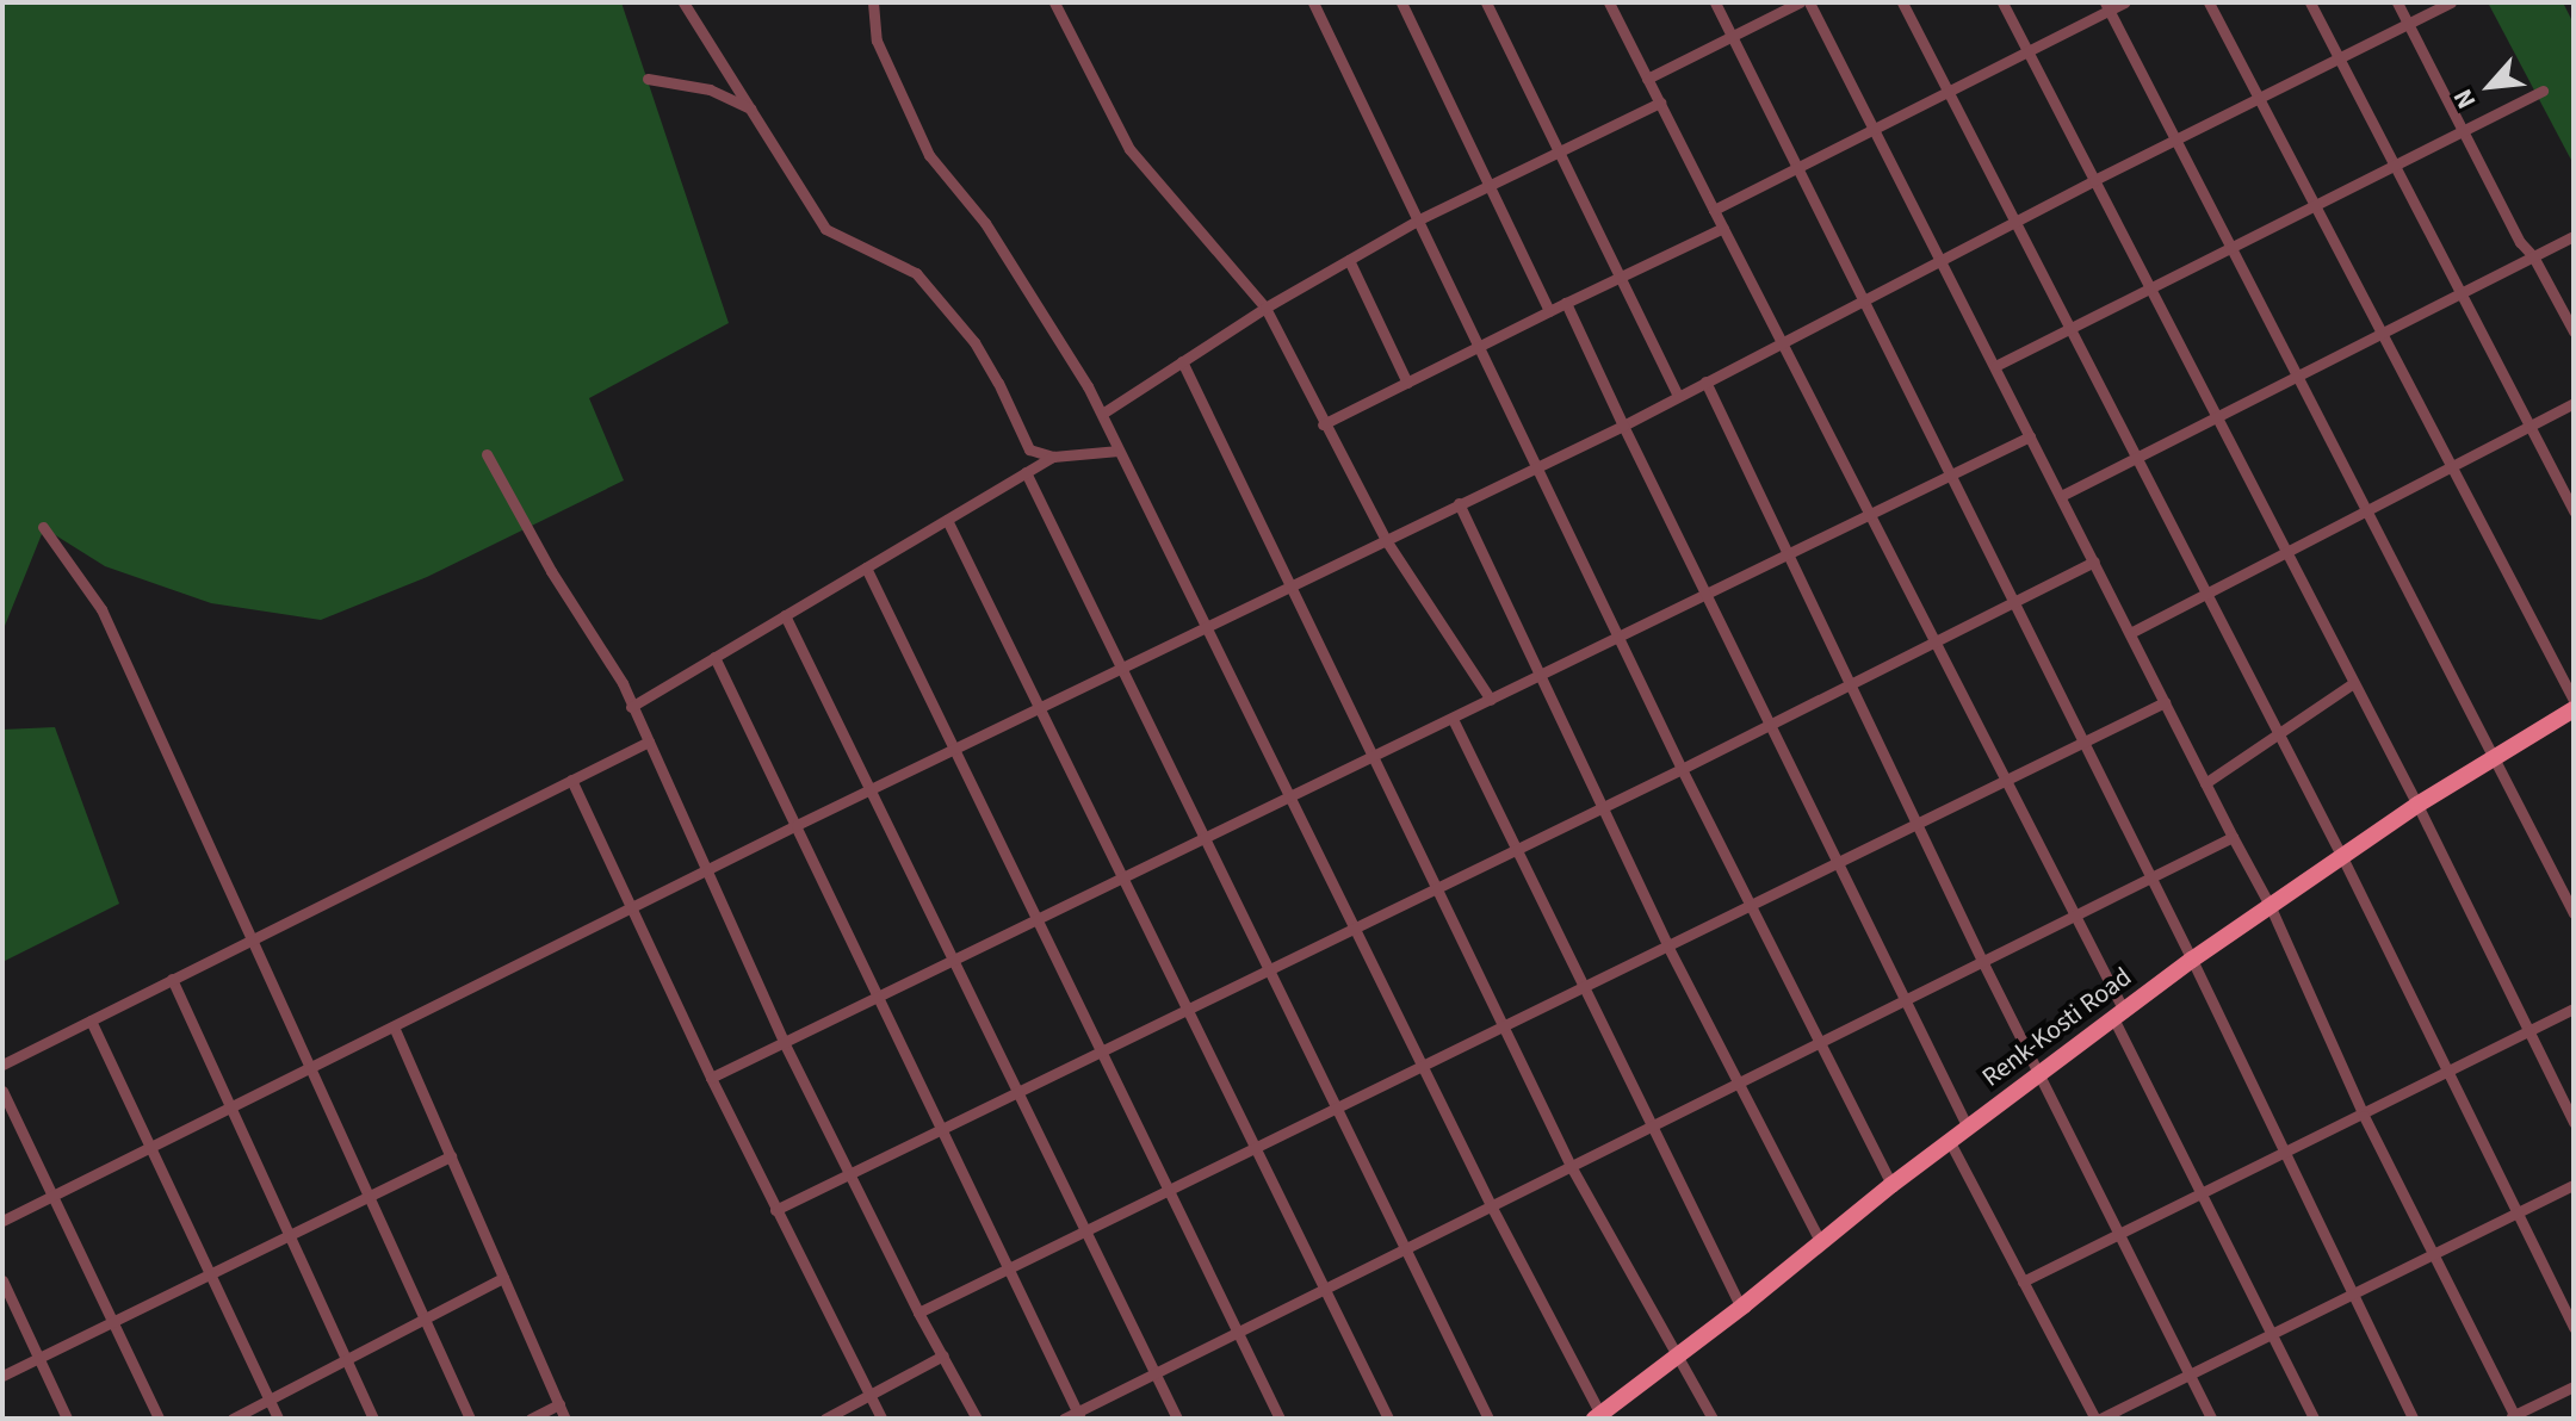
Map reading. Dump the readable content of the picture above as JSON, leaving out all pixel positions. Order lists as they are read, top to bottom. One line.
{"streets":{"main road":["Renk-Kosti Road"]},"north":"bottom left"}
